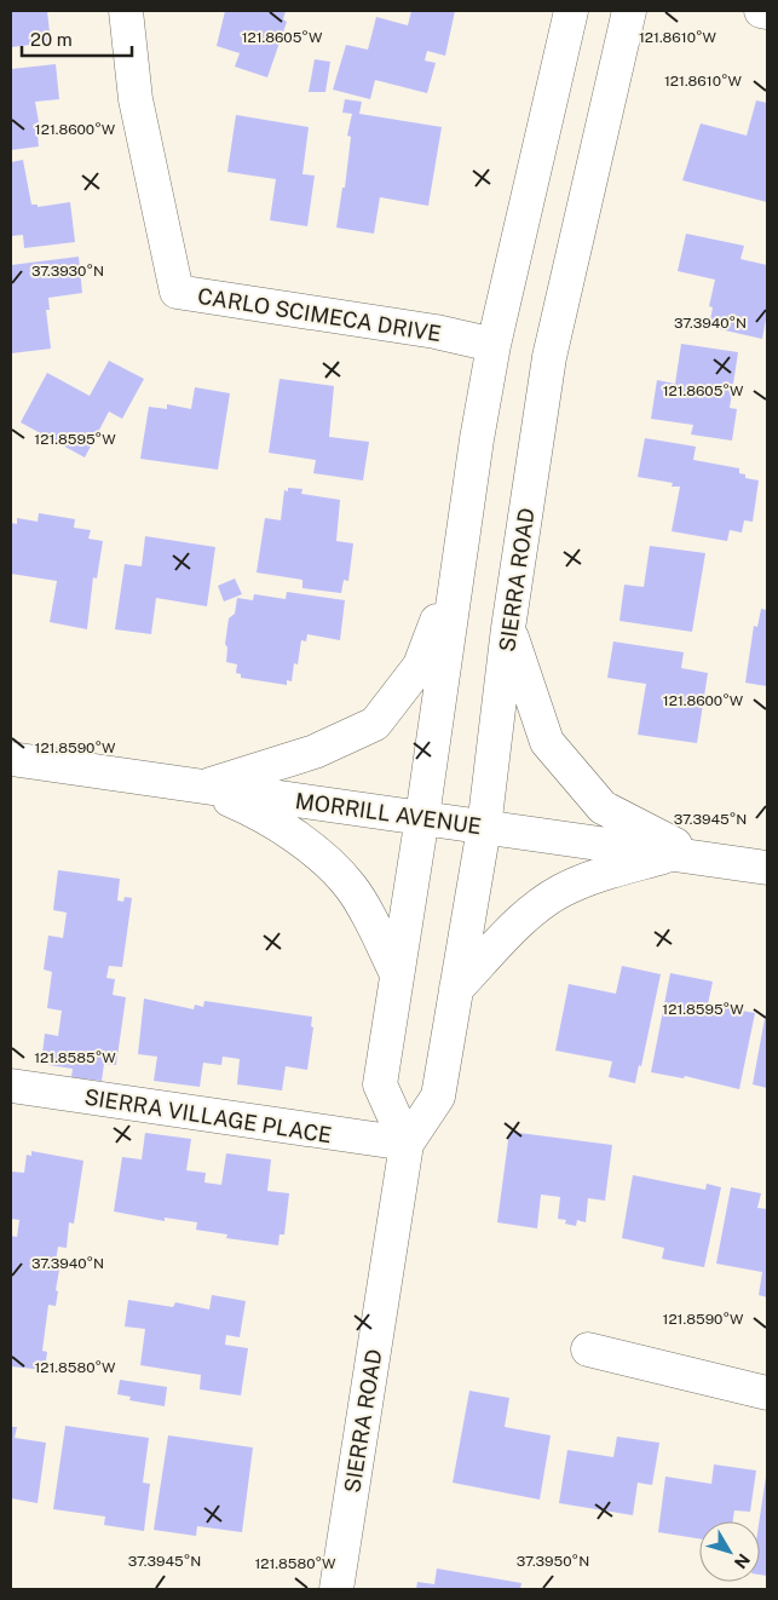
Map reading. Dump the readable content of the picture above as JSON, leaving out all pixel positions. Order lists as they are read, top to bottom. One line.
{"streets":{"street":["CARLO SCIMECA DRIVE","SIERRA ROAD","MORRILL AVENUE","SIERRA VILLAGE PLACE"]},"crossings":[["SIERRA ROAD","MORRILL AVENUE"],["SIERRA ROAD","SIERRA VILLAGE PLACE"]],"scale_bar":"20 m","north":"bottom right","coordinates":["121.8605°W","121.8610°W","121.8600°W","37.3930°N","37.3940°N","121.8595°W","121.8590°W","37.3945°N","121.8585°W","121.8580°W","37.3950°N"]}
